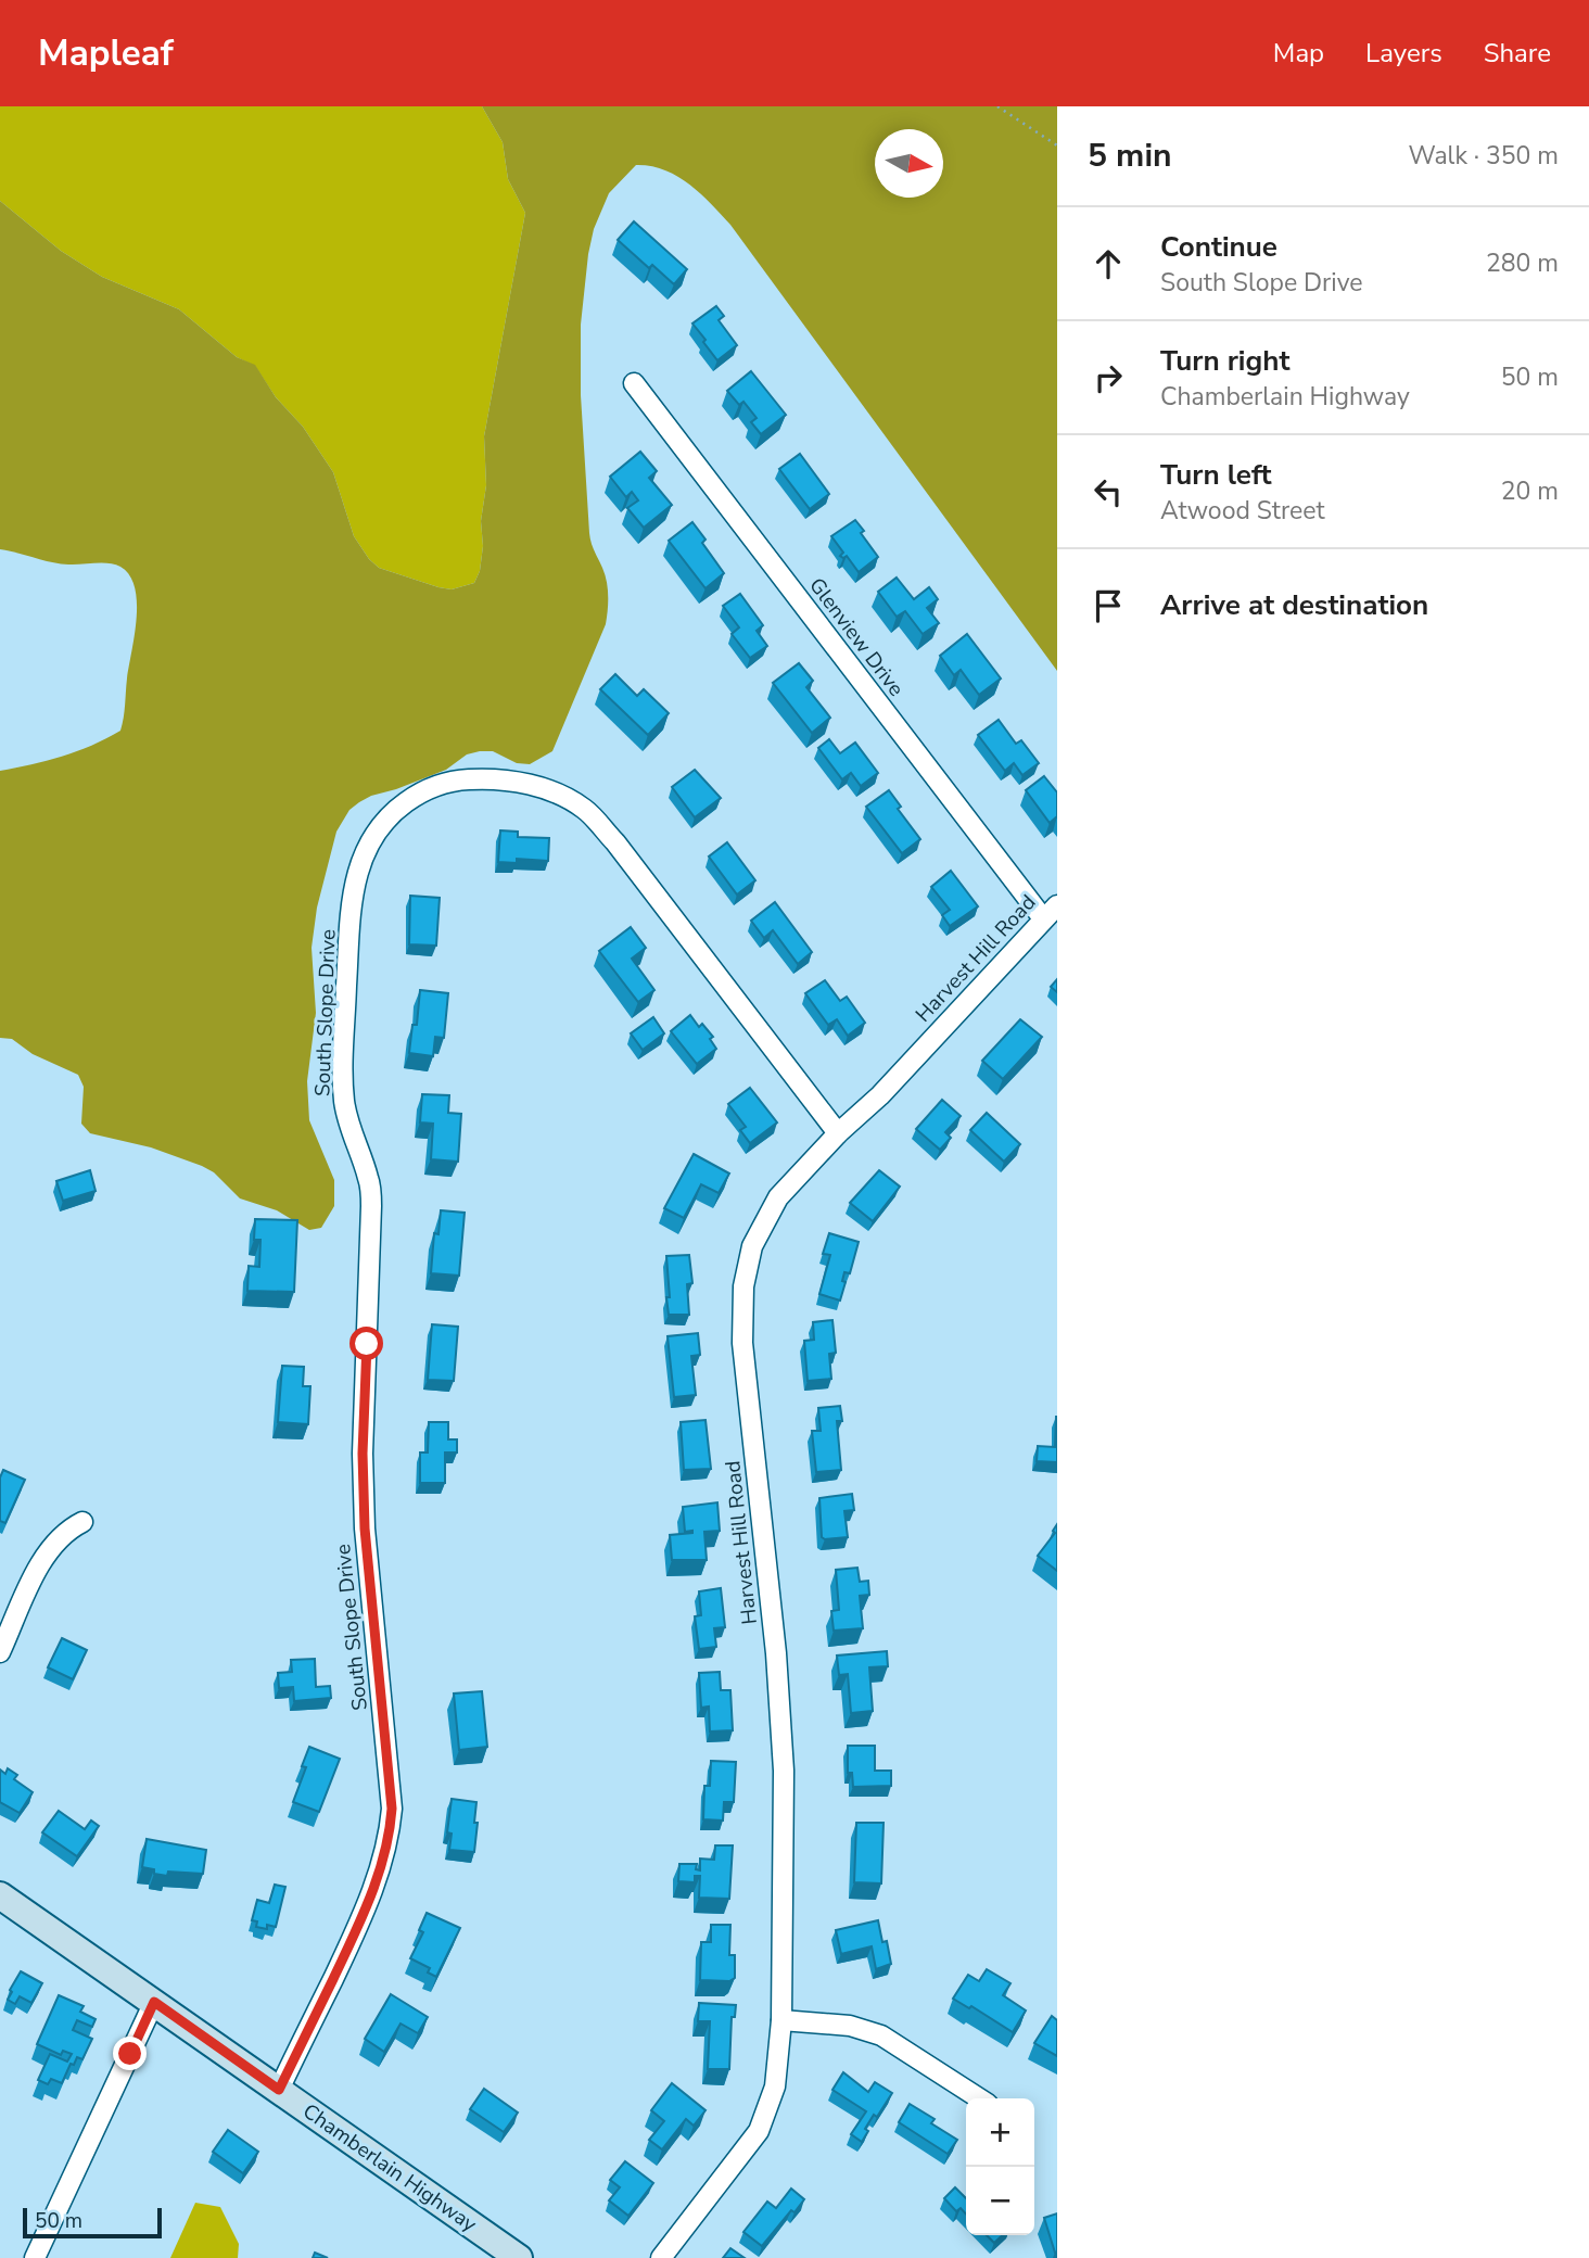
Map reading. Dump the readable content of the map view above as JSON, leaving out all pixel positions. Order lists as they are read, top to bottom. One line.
{"streets":{"main road":["Chamberlain Highway"],"street":["Glenview Drive","Harvest Hill Road","South Slope Drive"]},"crossings":[["Glenview Drive","Harvest Hill Road"],["Harvest Hill Road","South Slope Drive"],["South Slope Drive","Chamberlain Highway"]],"scale_bar":"50 m","north":"right","page":{"header":"Mapleaf","nav":["Map","Layers","Share"],"heading":["5 min","Walk · 350 m"],"list":[["Continue","South Slope Drive","280 m"],["Turn right","Chamberlain Highway","50 m"],["Turn left","Atwood Street","20 m"],"Arrive at destination"],"map_buttons":["+","−"],"scale":"50 m"}}
